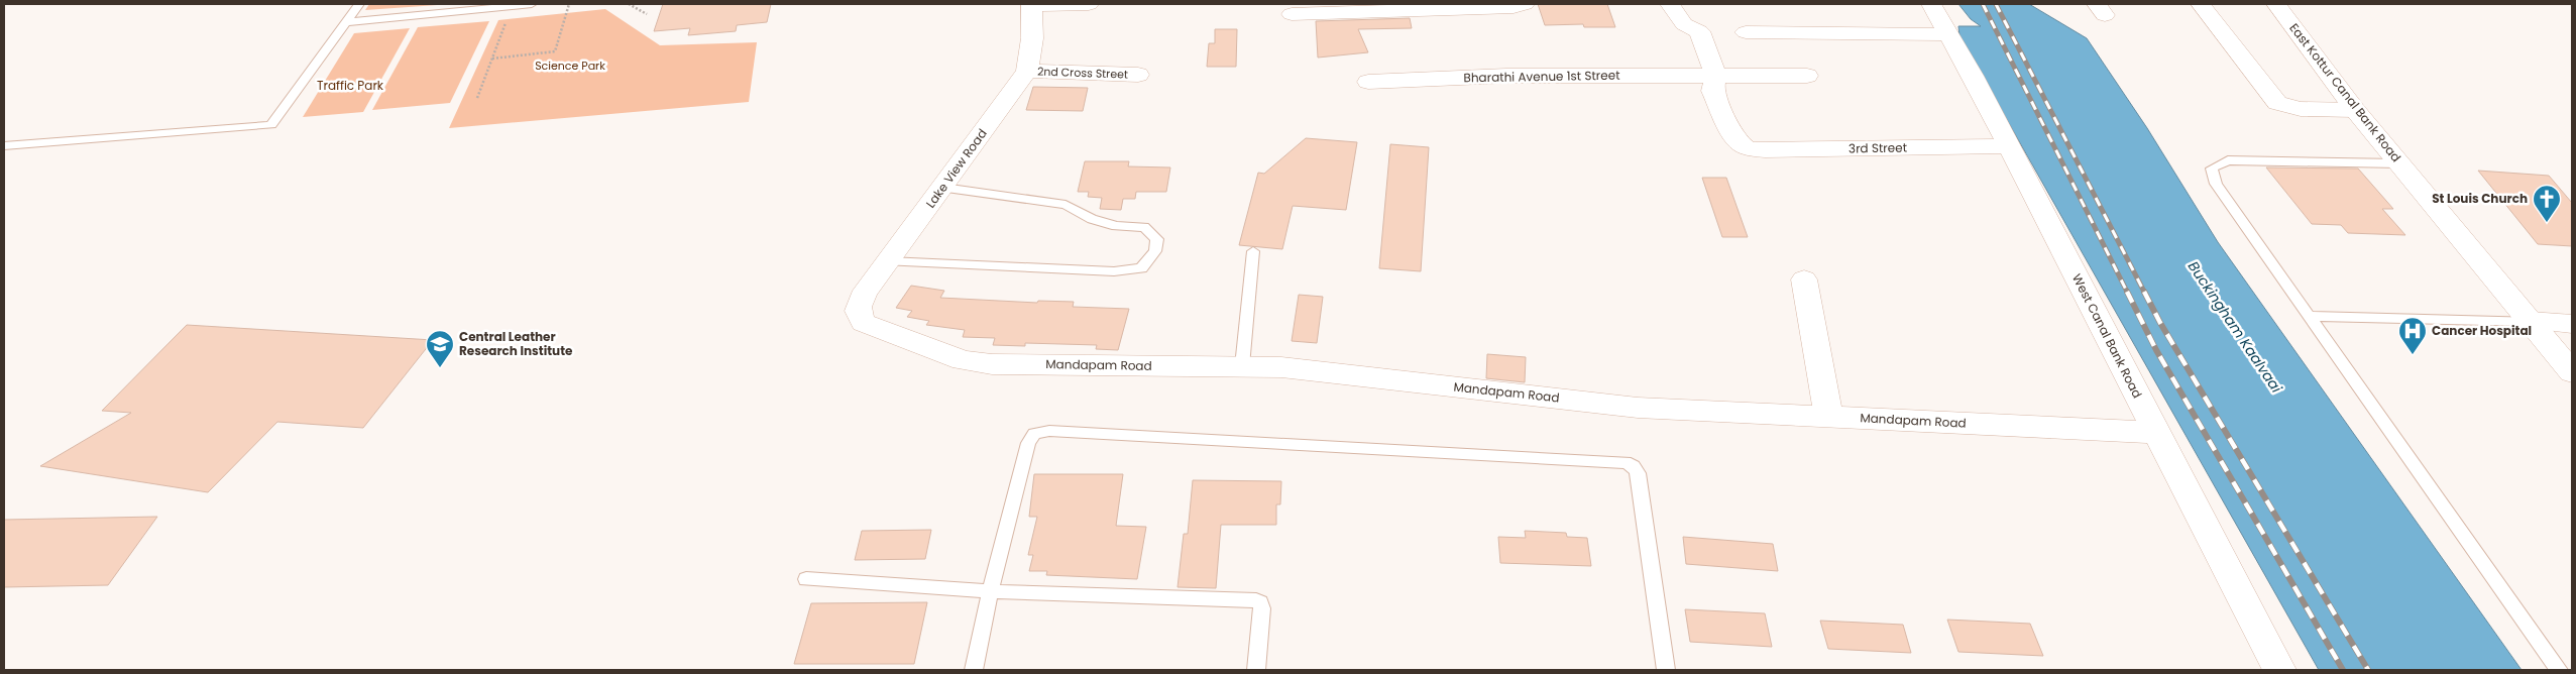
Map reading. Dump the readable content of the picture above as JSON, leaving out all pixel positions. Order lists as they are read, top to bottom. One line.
{"streets":{"street":["2nd Cross Street","Bharathi Avenue 1st Street","East Kottur Canal Bank Road","3rd Street","Lake View Road","West Canal Bank Road","Mandapam Road"]},"crossings":[["2nd Cross Street","Lake View Road"],["Bharathi Avenue 1st Street","3rd Street"],["3rd Street","West Canal Bank Road"],["Lake View Road","Mandapam Road"],["West Canal Bank Road","Mandapam Road"]],"water":["Buckingham Kaalvaai"],"parks":["Science Park","Traffic Park"],"places":{"church":["St Louis Church"],"hospital":["Cancer Hospital"],"school or university":["Central Leather Research Institute"]}}
